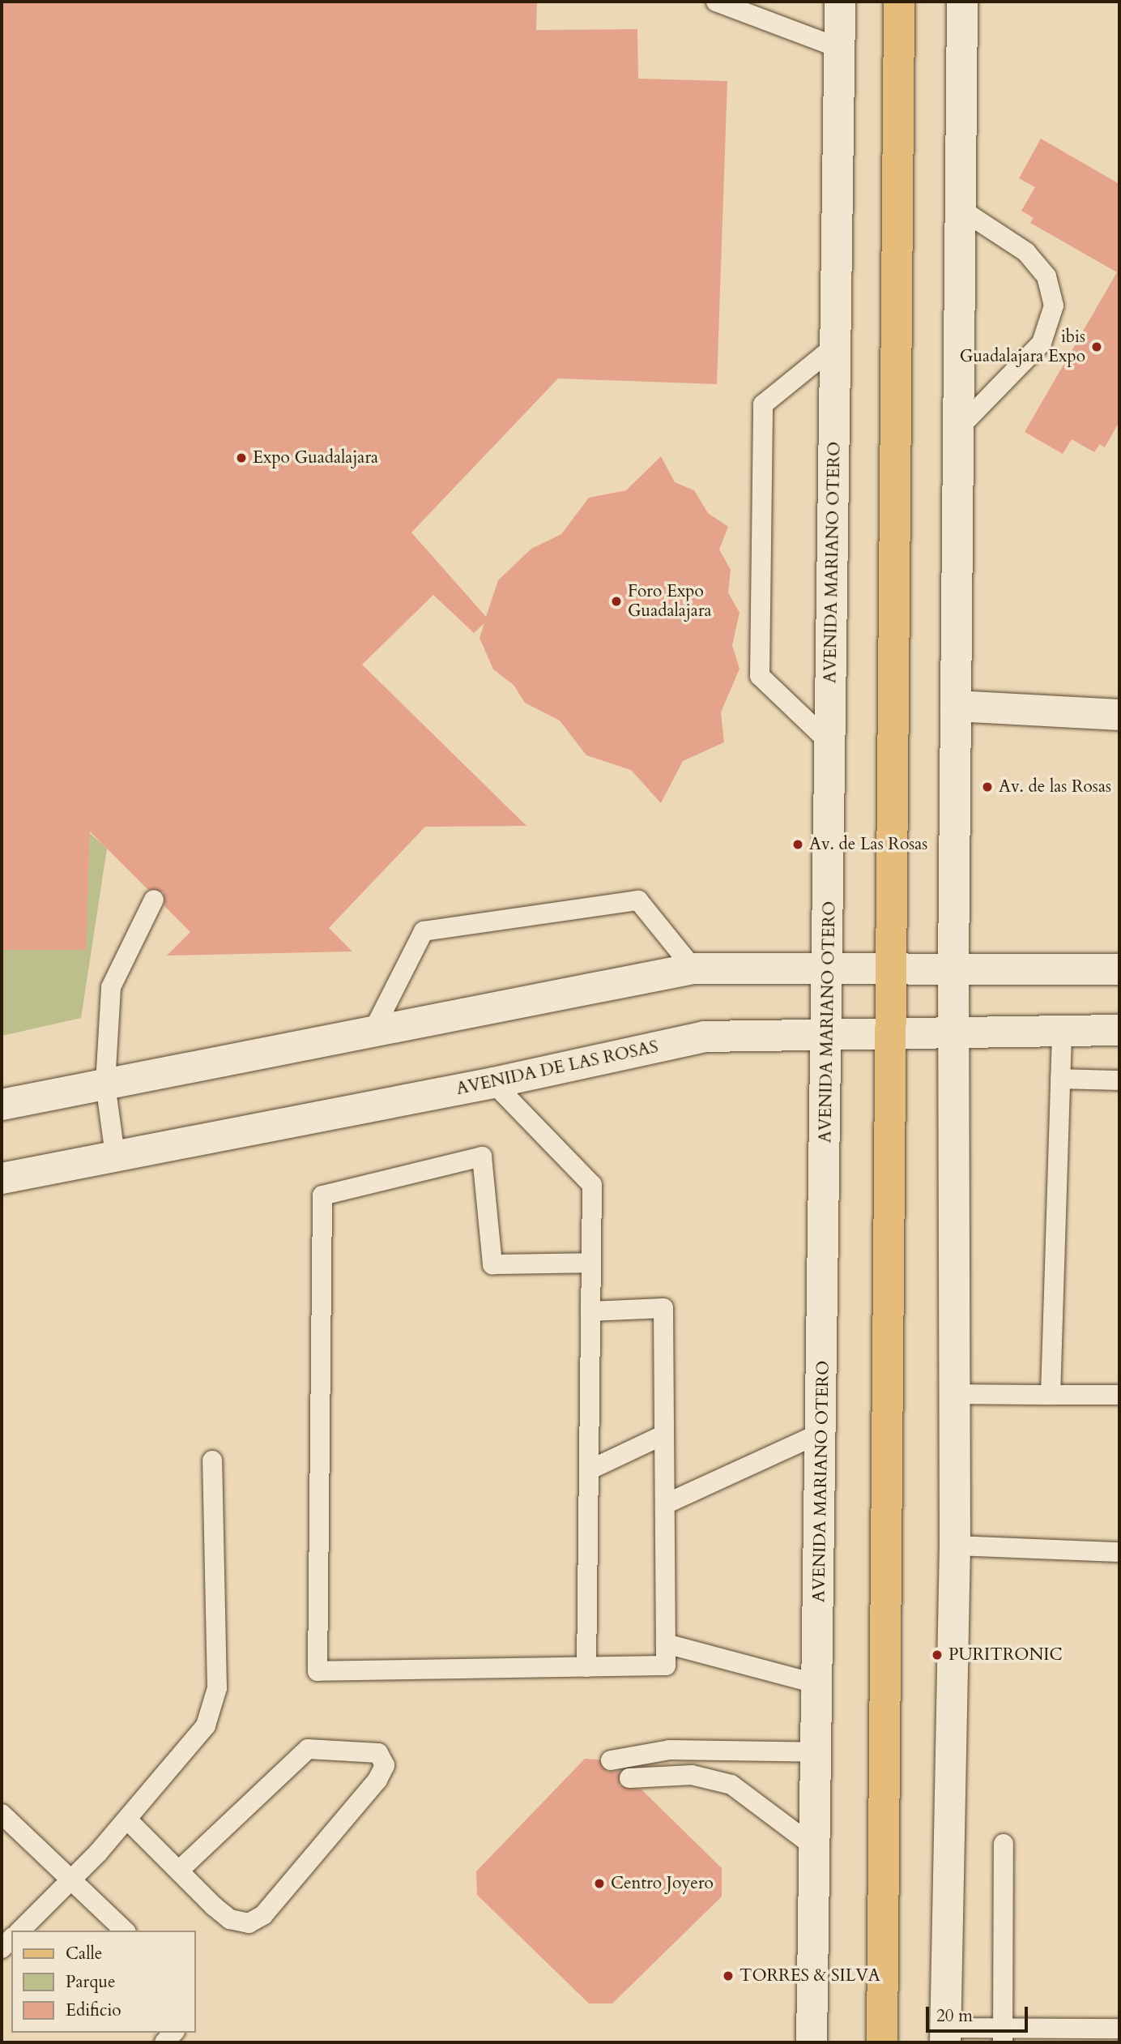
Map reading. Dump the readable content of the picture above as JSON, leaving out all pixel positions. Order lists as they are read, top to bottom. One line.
{"streets":{"main road":["AVENIDA MARIANO OTERO","AVENIDA DE LAS ROSAS"]},"crossings":[["AVENIDA MARIANO OTERO","AVENIDA DE LAS ROSAS"]],"places":["ibis Guadalajara Expo","Expo Guadalajara","Foro Expo Guadalajara","Av. de las Rosas","Av. de Las Rosas","PURITRONIC","Centro Joyero","TORRES & SILVA"],"legend":["Calle","Parque","Edificio"],"scale_bar":"20 m"}
